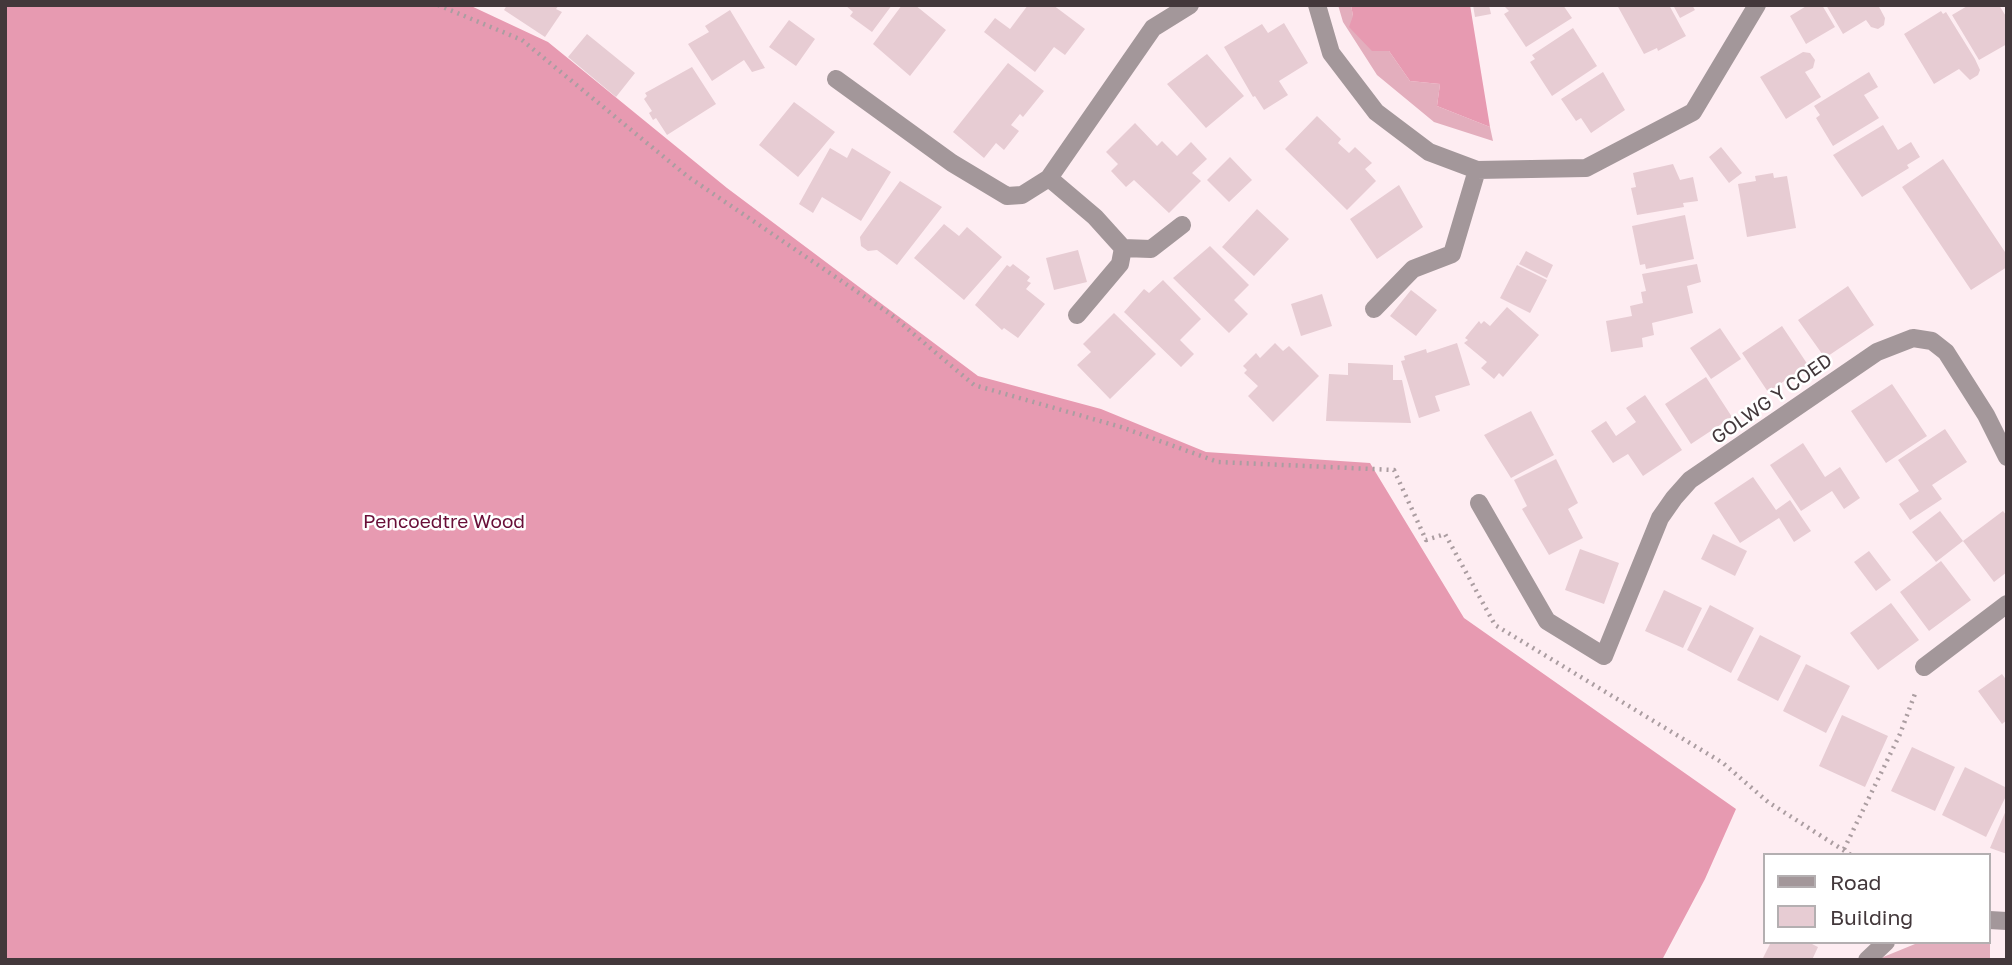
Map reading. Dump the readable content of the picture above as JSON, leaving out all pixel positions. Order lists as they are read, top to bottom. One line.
{"streets":{"street":["GOLWG Y COED"]},"parks":["Pencoedtre Wood"],"legend":["Road","Building"]}
